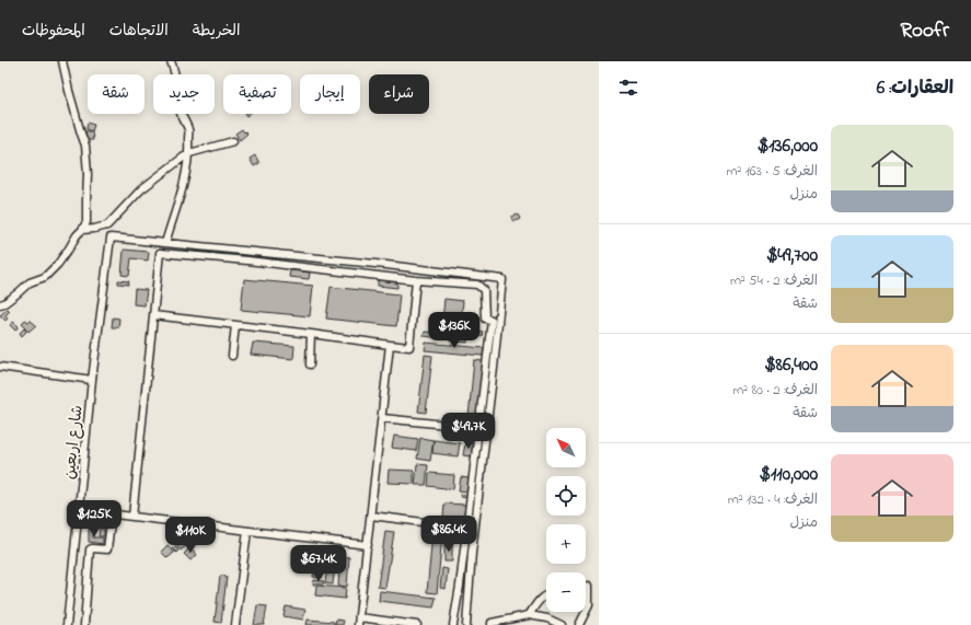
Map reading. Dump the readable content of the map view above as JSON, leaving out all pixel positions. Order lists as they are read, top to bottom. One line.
{"streets":{"street":["شارع اربعين"]},"north":"top left","page":{"header":"Roofr","nav":["الخريطة","الاتجاهات","المحفوظات"],"heading":"العقارات: 6","chip":["شراء","إيجار","تصفية","جديد","شقة"],"list":[{"name":"$136,000","note":"الغرف: 5 · 163 m² · منزل"},{"name":"$49,700","note":"الغرف: 2 · 54 m² · شقة"},{"name":"$86,400","note":"الغرف: 2 · 80 m² · شقة"},{"name":"$110,000","note":"الغرف: 4 · 132 m² · منزل"}],"price":["$136K","$49.7K","$125K","$86.4K","$110K","$67.4K"],"map_buttons":["+","−"]}}
